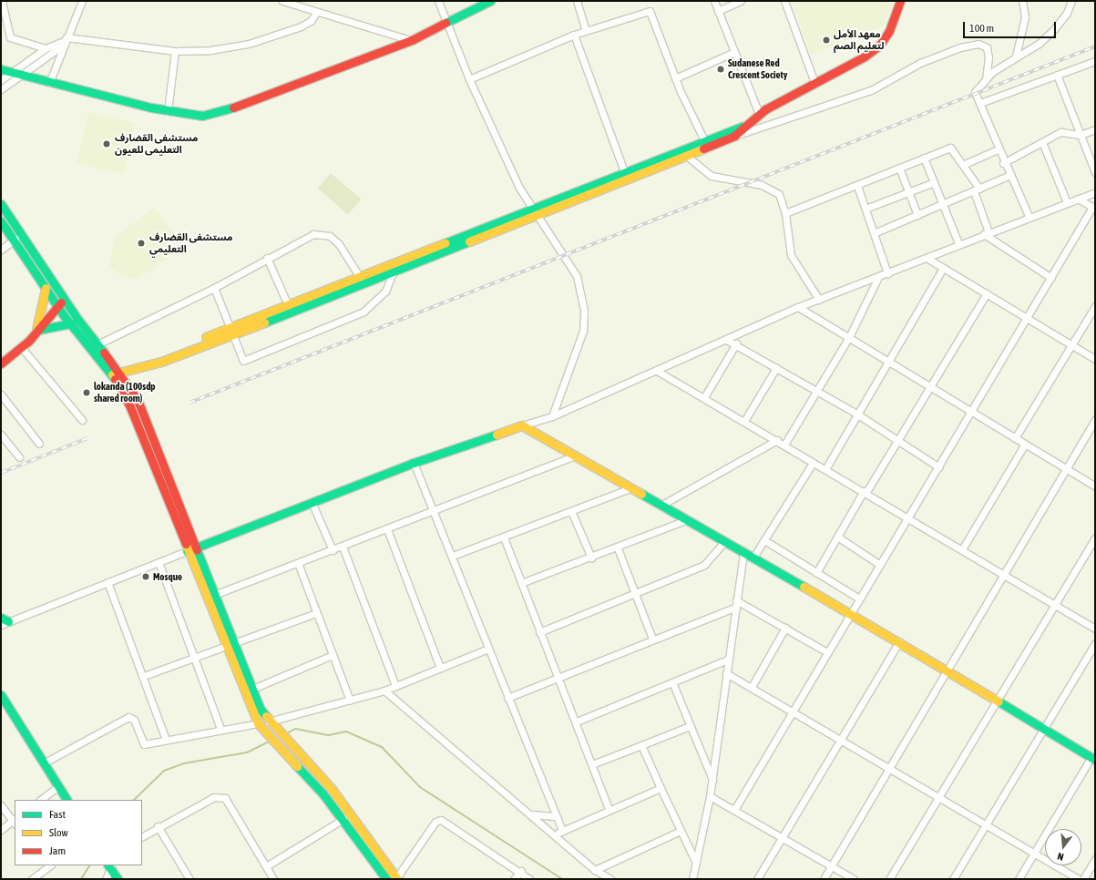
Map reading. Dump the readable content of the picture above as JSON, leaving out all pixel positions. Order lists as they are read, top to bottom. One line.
{"places":["معهد الأمل لتعليم الصم","Sudanese Red Crescent Society","مستشفى القضارف التعليمى للعيون","مستشفى القضارف التعليمي","lokanda (100sdp shared room)","Mosque"],"legend":["Fast","Slow","Jam"],"scale_bar":"100 m","north":"bottom"}
